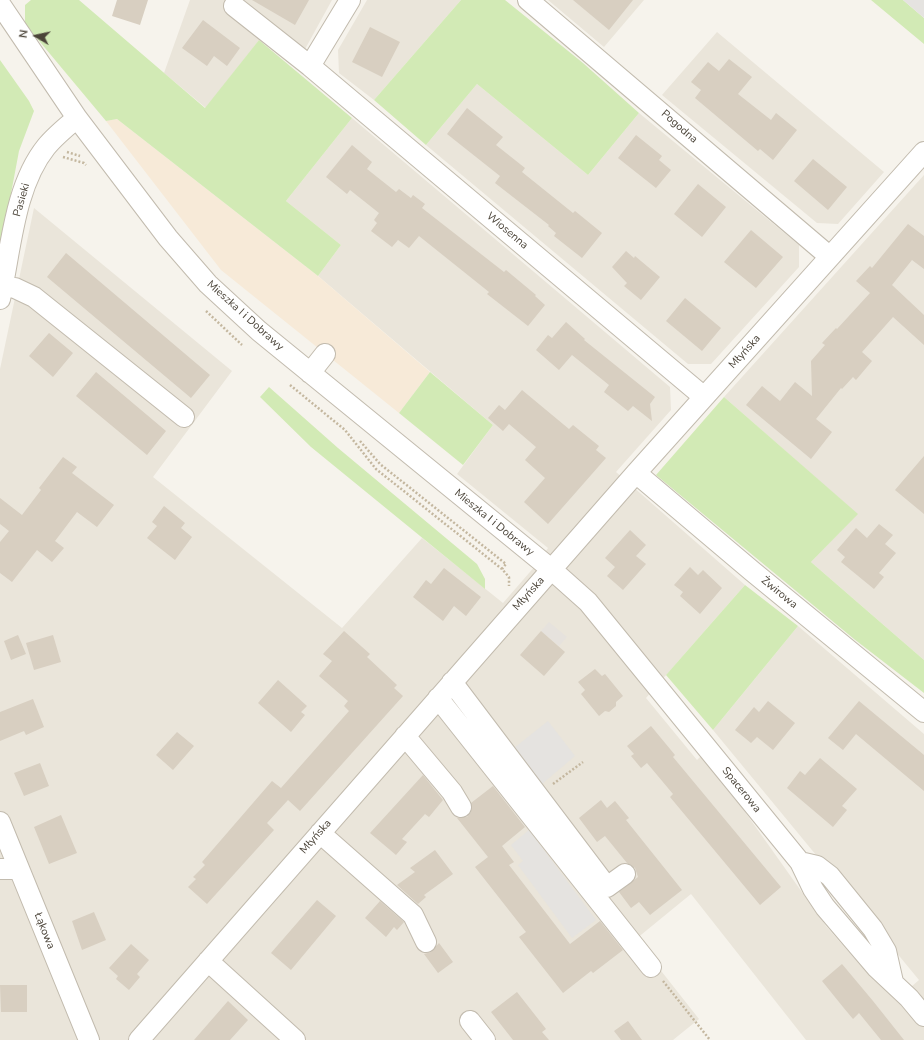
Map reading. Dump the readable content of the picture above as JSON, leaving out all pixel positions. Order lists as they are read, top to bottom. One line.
{"streets":{"street":["Pogodna","Pasieki","Wiosenna","Mieszka I i Dobrawy","Młyńska","Żwirowa","Spacerowa","Łąkowa"]},"crossings":[["Pogodna","Młyńska"],["Pasieki","Mieszka I i Dobrawy"],["Wiosenna","Młyńska"],["Mieszka I i Dobrawy","Młyńska"],["Mieszka I i Dobrawy","Spacerowa"],["Młyńska","Żwirowa"],["Młyńska","Spacerowa"]],"north":"left"}
